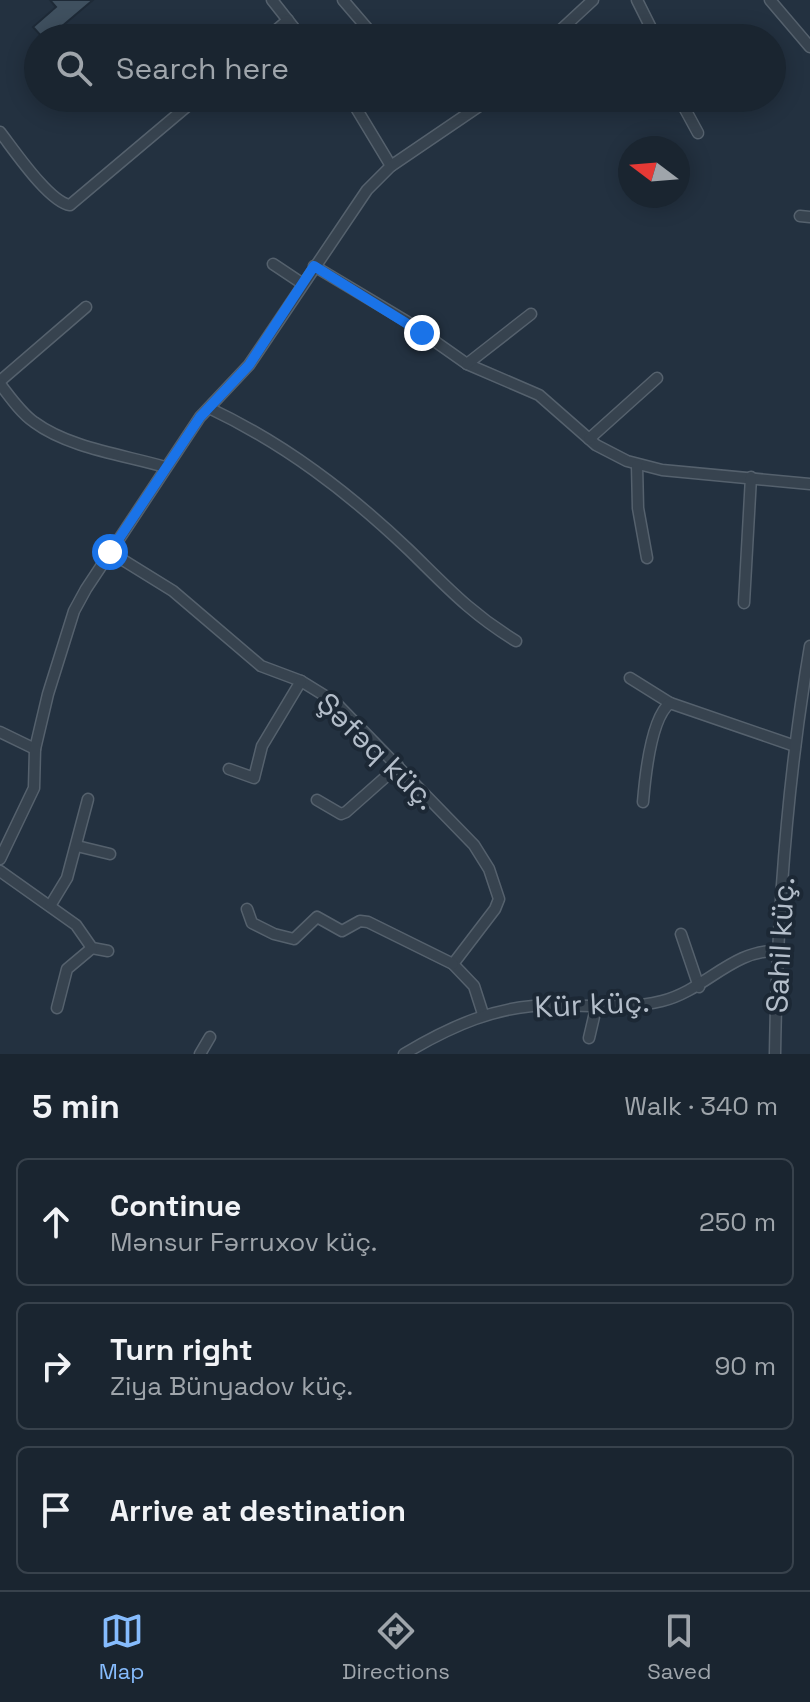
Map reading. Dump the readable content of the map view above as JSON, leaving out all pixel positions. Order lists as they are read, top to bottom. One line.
{"streets":{"street":["Şəfəq küç.","Sahil küç.","Kür küç."]},"crossings":[["Sahil küç.","Kür küç."]],"north":"left","page":{"search":"Search here","heading":["5 min","Walk · 340 m"],"list":[["Continue","Mənsur Fərruxov küç.","250 m"],["Turn right","Ziya Bünyadov küç.","90 m"],"Arrive at destination"],"nav":["Map","Directions","Saved"]}}
